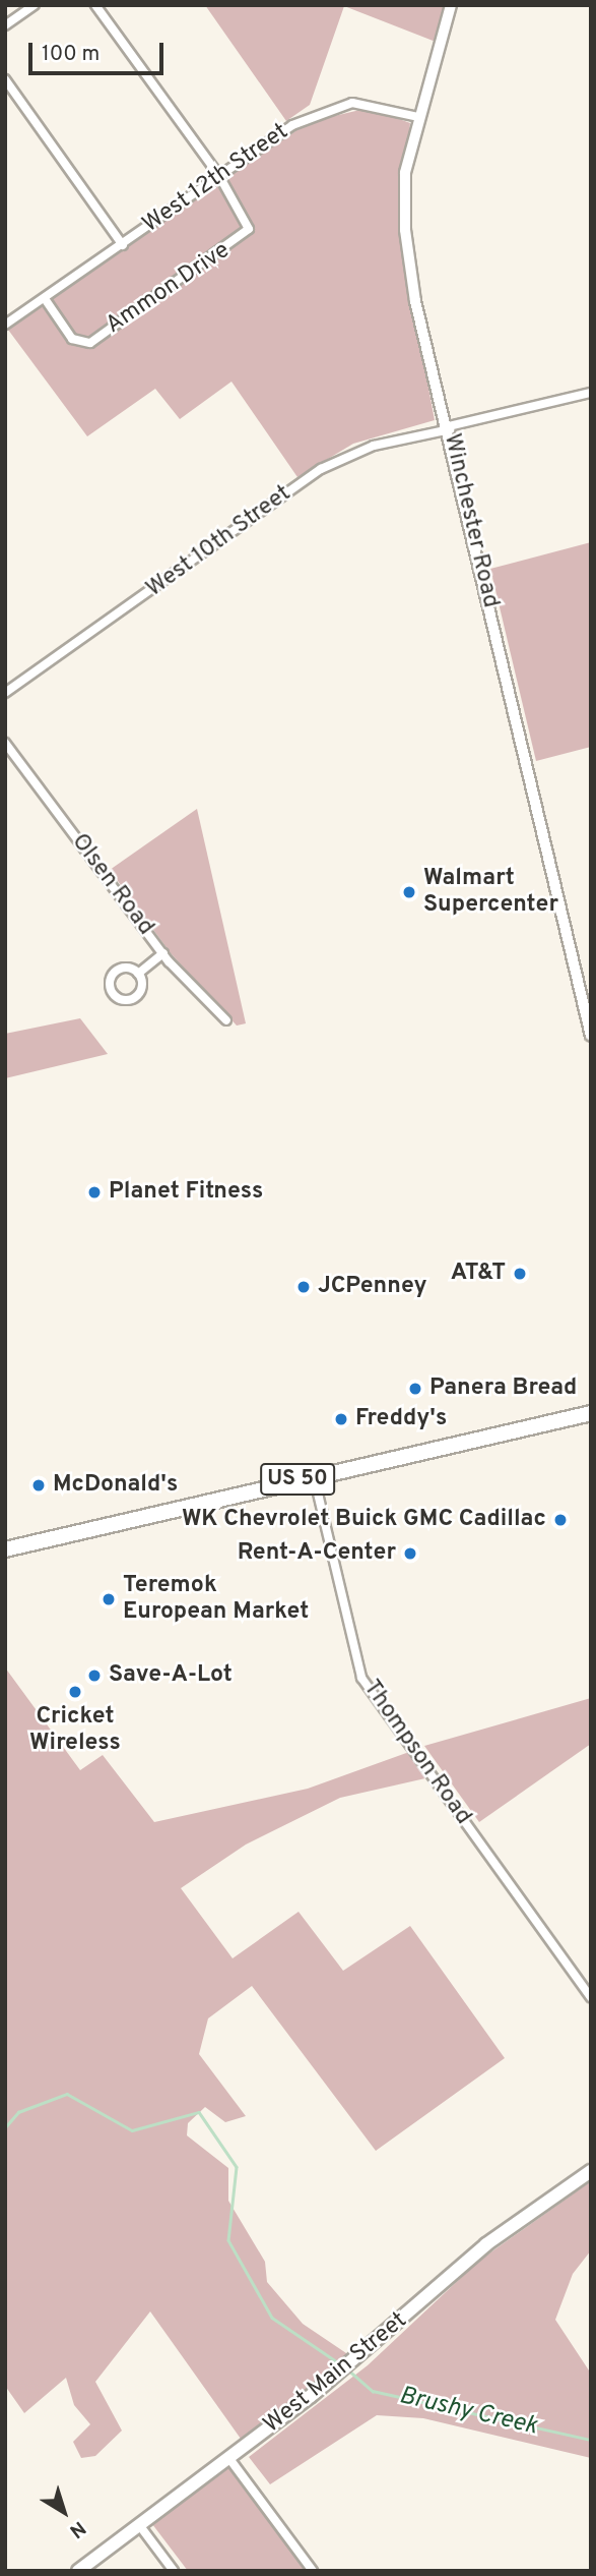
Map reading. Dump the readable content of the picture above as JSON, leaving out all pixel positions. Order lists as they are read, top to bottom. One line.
{"streets":{"highway":["US 50"],"main road":["West Main Street"],"street":["West 12th Street","Ammon Drive","Winchester Road","West 10th Street","Olsen Road","Thompson Road"]},"crossings":[["West 12th Street","Ammon Drive"],["West 12th Street","Winchester Road"],["Winchester Road","West 10th Street"],["US 50","Thompson Road"]],"water":["Brushy Creek"],"places":["Walmart Supercenter","Planet Fitness","AT&T","JCPenney","Panera Bread","Freddy's","McDonald's","WK Chevrolet Buick GMC Cadillac","Rent-A-Center","Teremok European Market","Save-A-Lot","Cricket Wireless"],"scale_bar":"100 m","north":"bottom right"}
